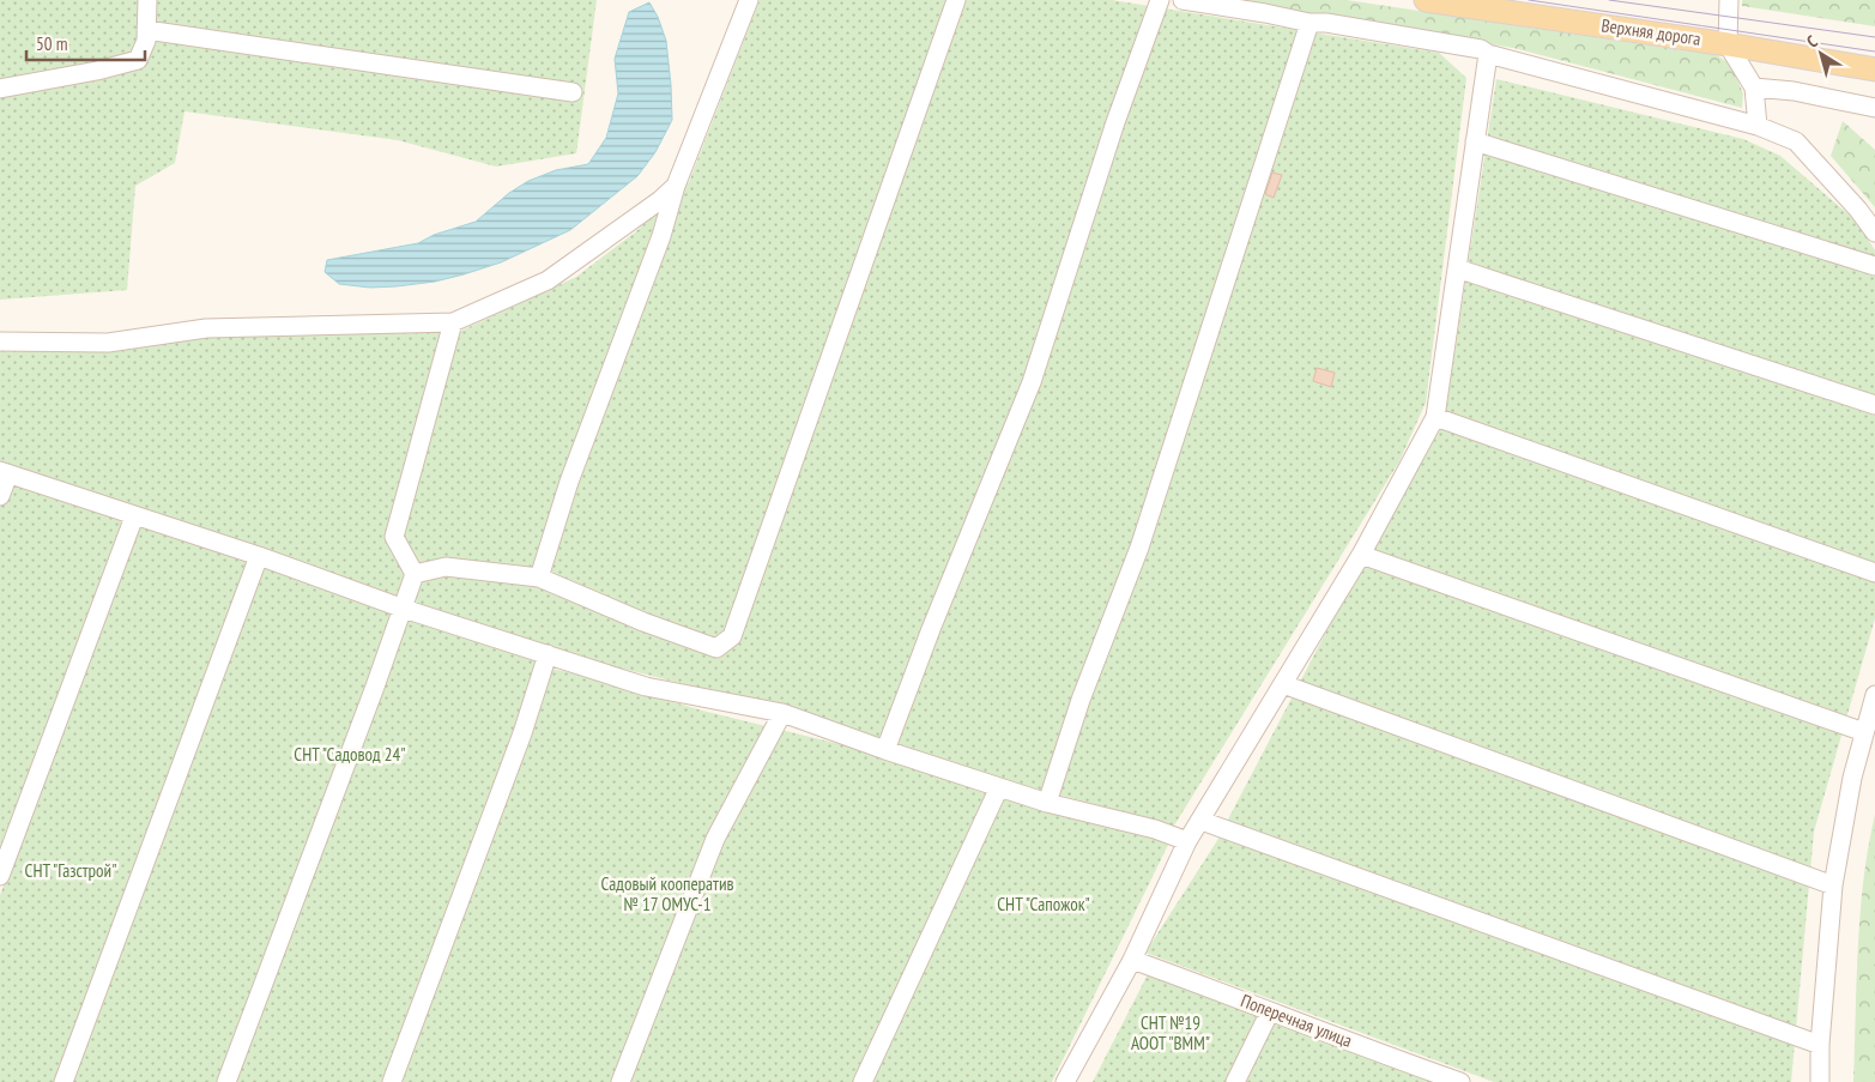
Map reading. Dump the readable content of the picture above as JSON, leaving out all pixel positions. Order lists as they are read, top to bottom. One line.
{"streets":{"main road":["Верхняя дорога"],"street":["Поперечная улица"]},"parks":["СНТ \"Садовод 24\"","СНТ \"Газстрой\"","Садовый кооператив № 17 ОМУС-1","СНТ \"Сапожок\"","СНТ №19 АООТ \"ВММ\""],"scale_bar":"50 m","north":"top left"}
